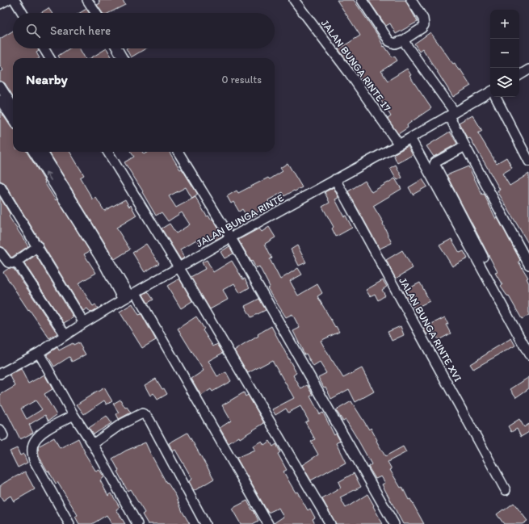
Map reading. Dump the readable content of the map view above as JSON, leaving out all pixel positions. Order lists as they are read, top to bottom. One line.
{"streets":{"street":["JALAN BUNGA RINTE 17","JALAN BUNGA RINTE","JALAN BUNGA RINTE XVI"]},"crossings":[["JALAN BUNGA RINTE 17","JALAN BUNGA RINTE"],["JALAN BUNGA RINTE","JALAN BUNGA RINTE XVI"]],"page":{"map_buttons":["+","−"],"search":"Search here","heading":["Nearby","0 results"]}}
